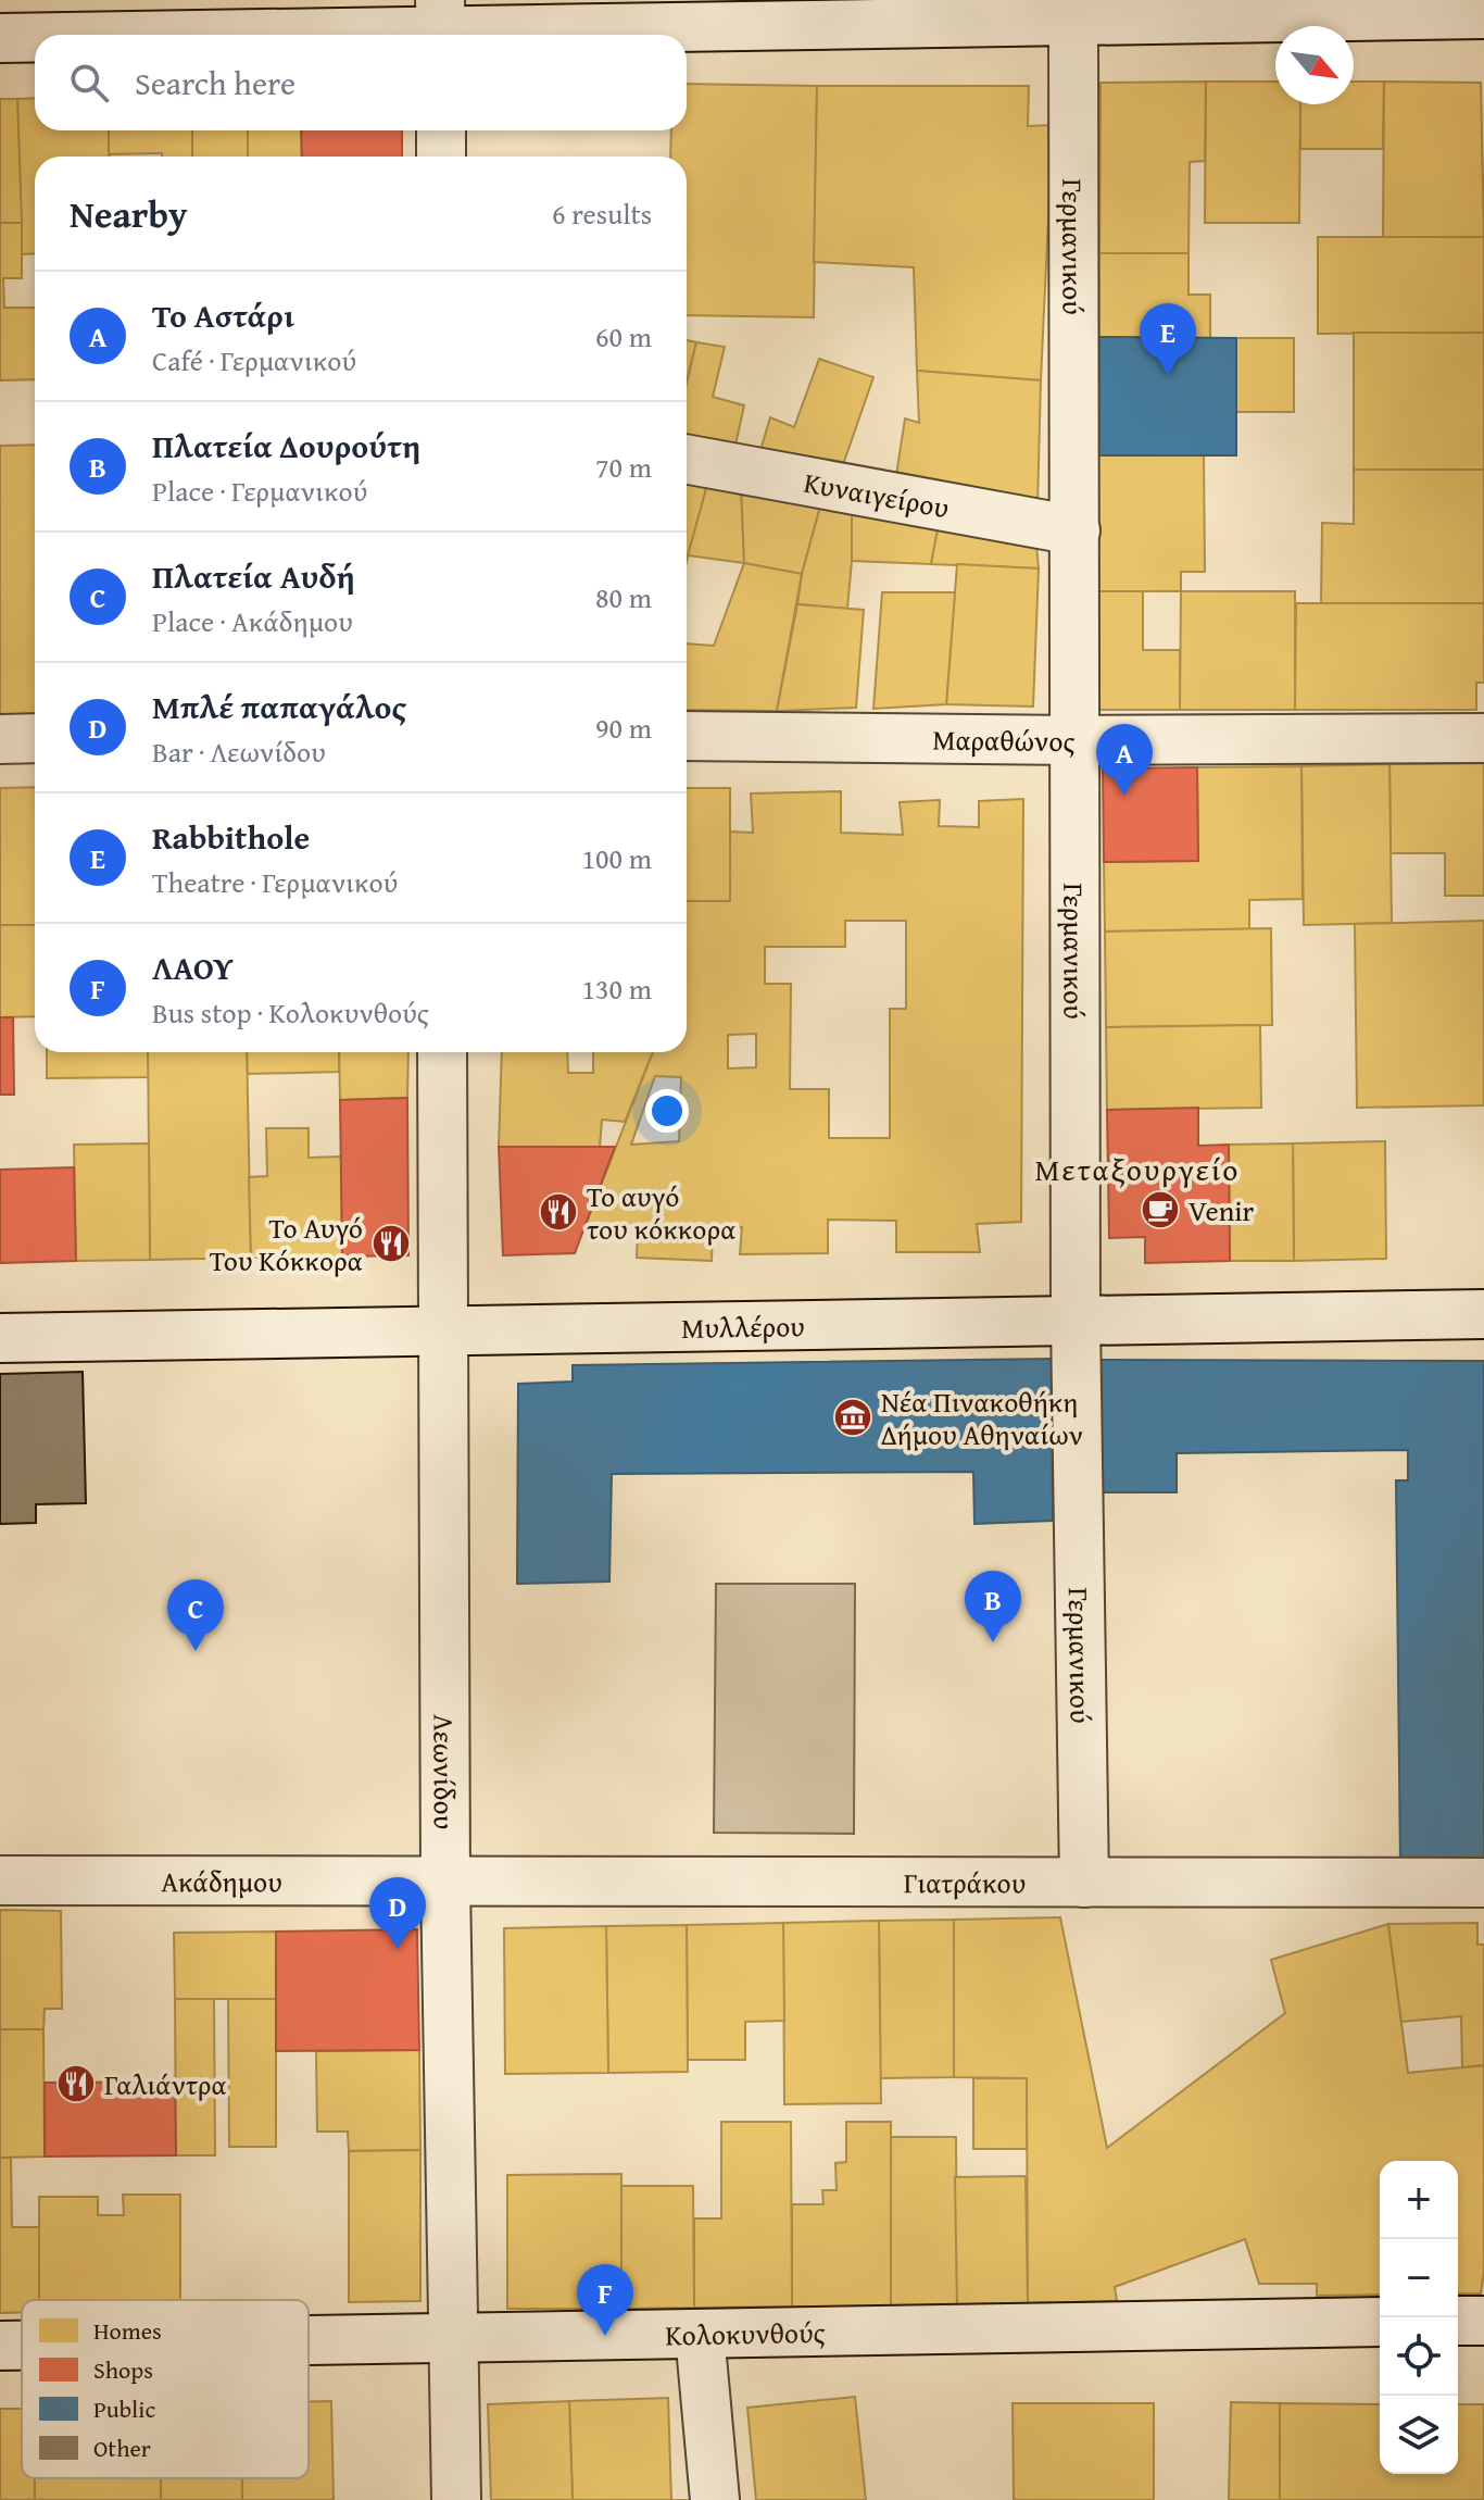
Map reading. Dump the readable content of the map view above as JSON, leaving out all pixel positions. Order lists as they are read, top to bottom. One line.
{"streets":{"street":["Γερμανικού","Κυναιγείρου","Μαραθώνος","Μυλλέρου","Λεωνίδου","Ακάδημου","Γιατράκου","Κολοκυνθούς"]},"crossings":[["Γερμανικού","Κυναιγείρου"],["Γερμανικού","Μαραθώνος"],["Γερμανικού","Μυλλέρου"],["Γερμανικού","Γιατράκου"],["Μυλλέρου","Λεωνίδου"],["Λεωνίδου","Ακάδημου"],["Λεωνίδου","Γιατράκου"],["Λεωνίδου","Κολοκυνθούς"],["Ακάδημου","Γιατράκου"]],"districts":["Μεταξουργείο"],"places":{"cafe":["Venir"],"restaurant":["Το αυγό του κόκκορα","Το Αυγό Του Κόκκορα","Γαλιάντρα"],"museum":["Νέα Πινακοθήκη Δήμου Αθηναίων"]},"legend":["Homes","Shops","Public","Other"],"north":"bottom right","page":{"search":"Search here","heading":["Nearby","6 results"],"list":[{"mark":"A","name":"Το Αστάρι","note":"Café · Γερμανικού","value":"60 m"},{"mark":"B","name":"Πλατεία Δουρούτη","note":"Place · Γερμανικού","value":"70 m"},{"mark":"C","name":"Πλατεία Αυδή","note":"Place · Ακάδημου","value":"80 m"},{"mark":"D","name":"Μπλέ παπαγάλος","note":"Bar · Λεωνίδου","value":"90 m"},{"mark":"E","name":"Rabbithole","note":"Theatre · Γερμανικού","value":"100 m"},{"mark":"F","name":"ΛΑΟΥ","note":"Bus stop · Κολοκυνθούς","value":"130 m"}],"pins":["E","A","B","C","D","F"],"map_buttons":["+","−"]}}
